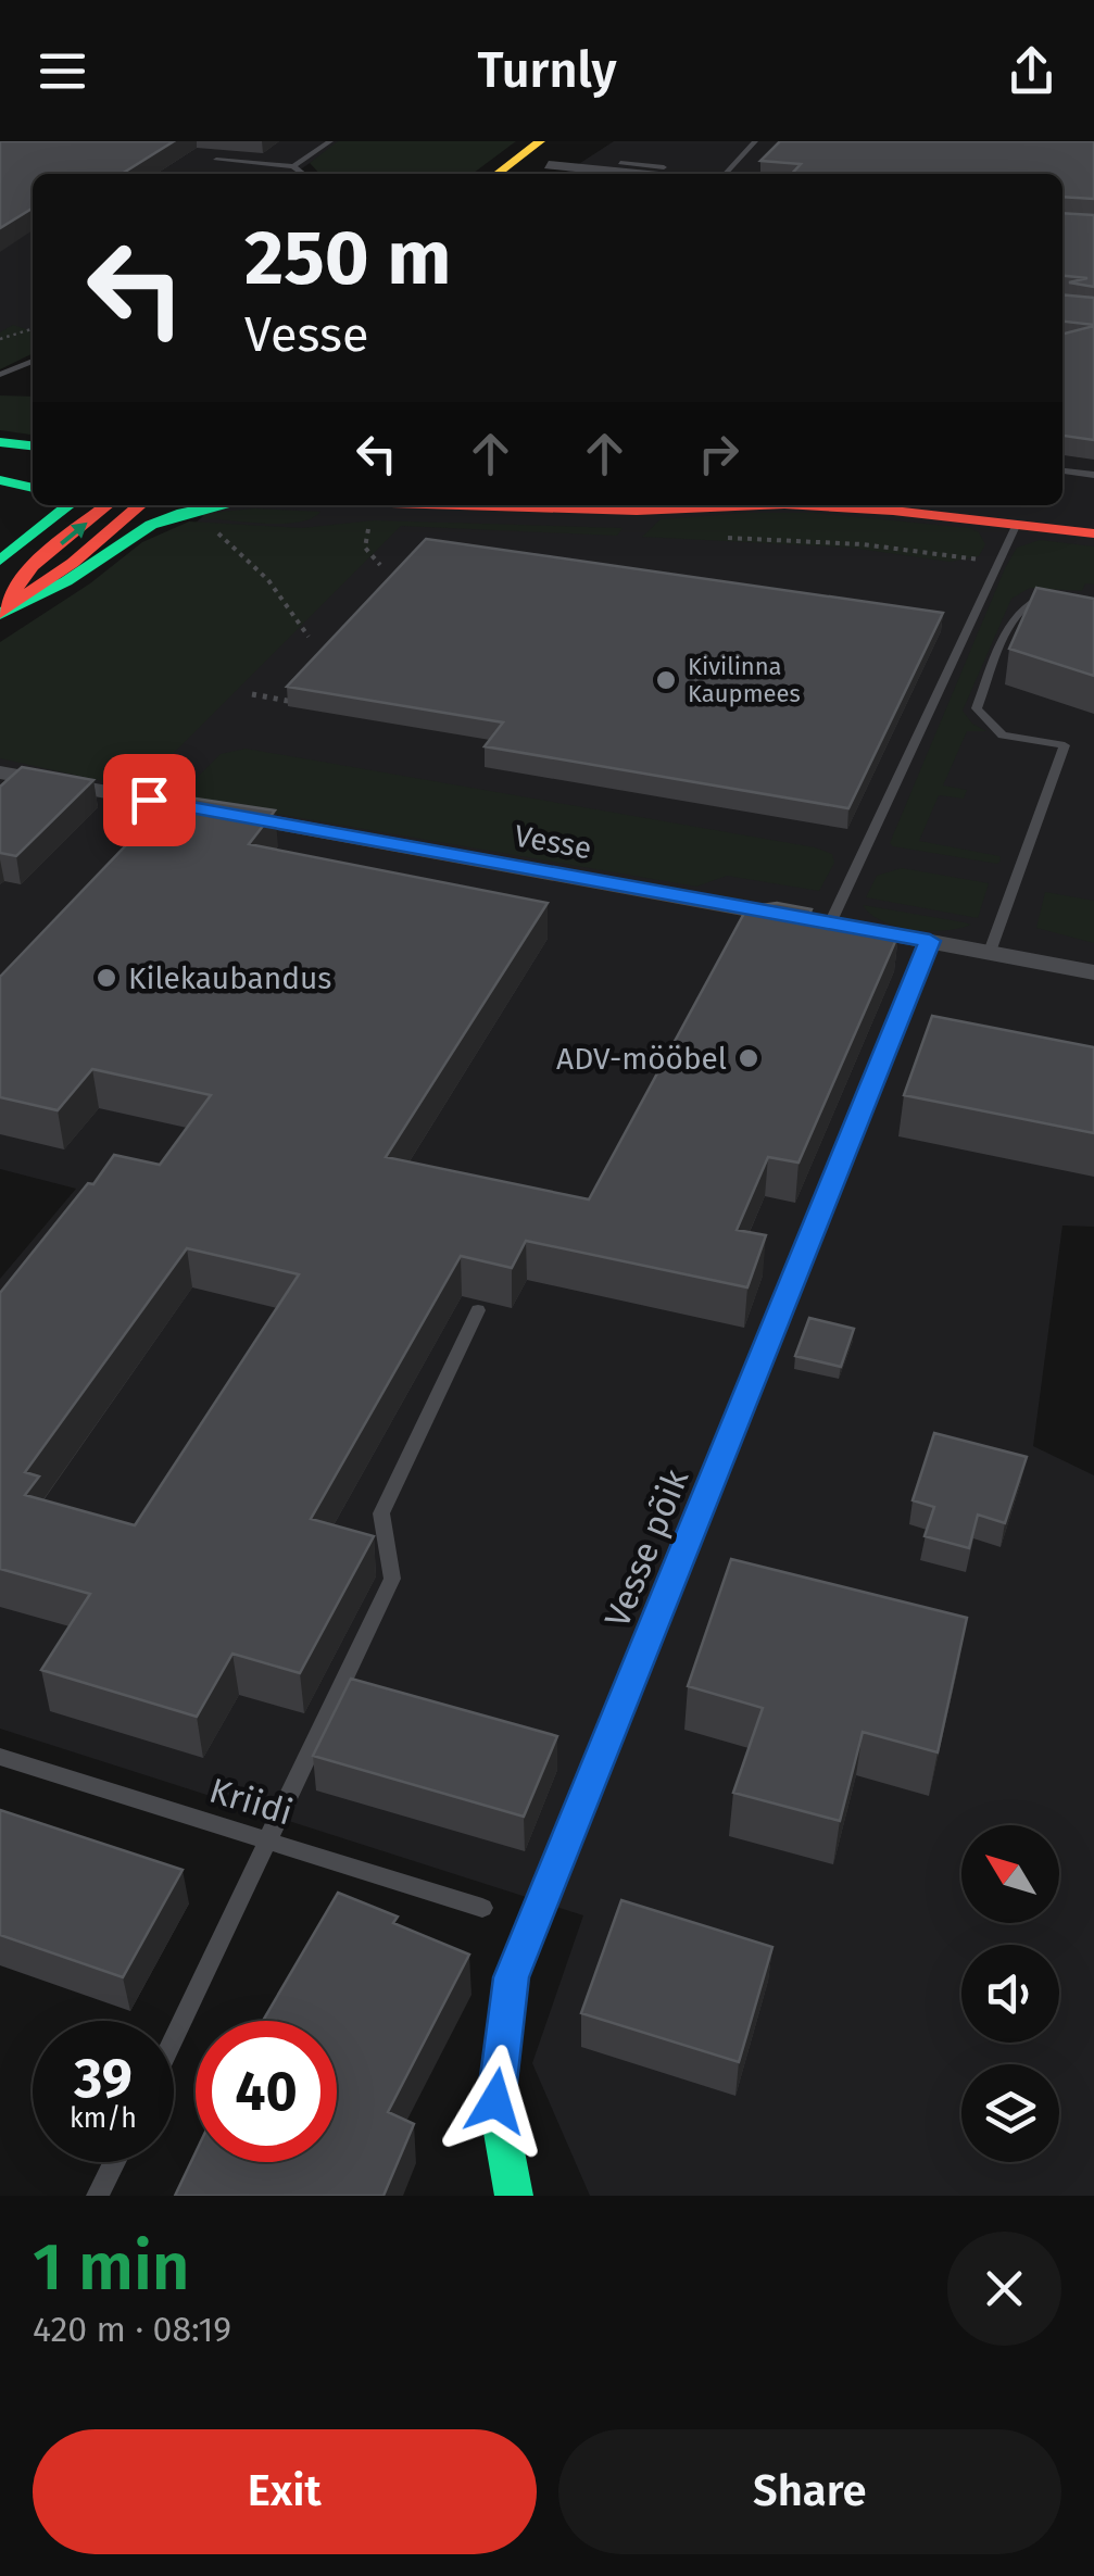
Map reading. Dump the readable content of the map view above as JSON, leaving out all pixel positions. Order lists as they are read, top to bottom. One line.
{"streets":{"main road":["Vesse põik"],"street":["Vesse"],"lane":["Kriidi"]},"crossings":[["Vesse","Vesse põik"]],"places":["Kivilinna Kaupmees","Kilekaubandus","ADV-mööbel"],"north":"top left","page":{"header":"Turnly","turn":["250 m","Vesse"],"speed":"39 km/h","limit":"40","heading":["1 min","420 m · 08:19"],"buttons":["Exit","Share"]}}
